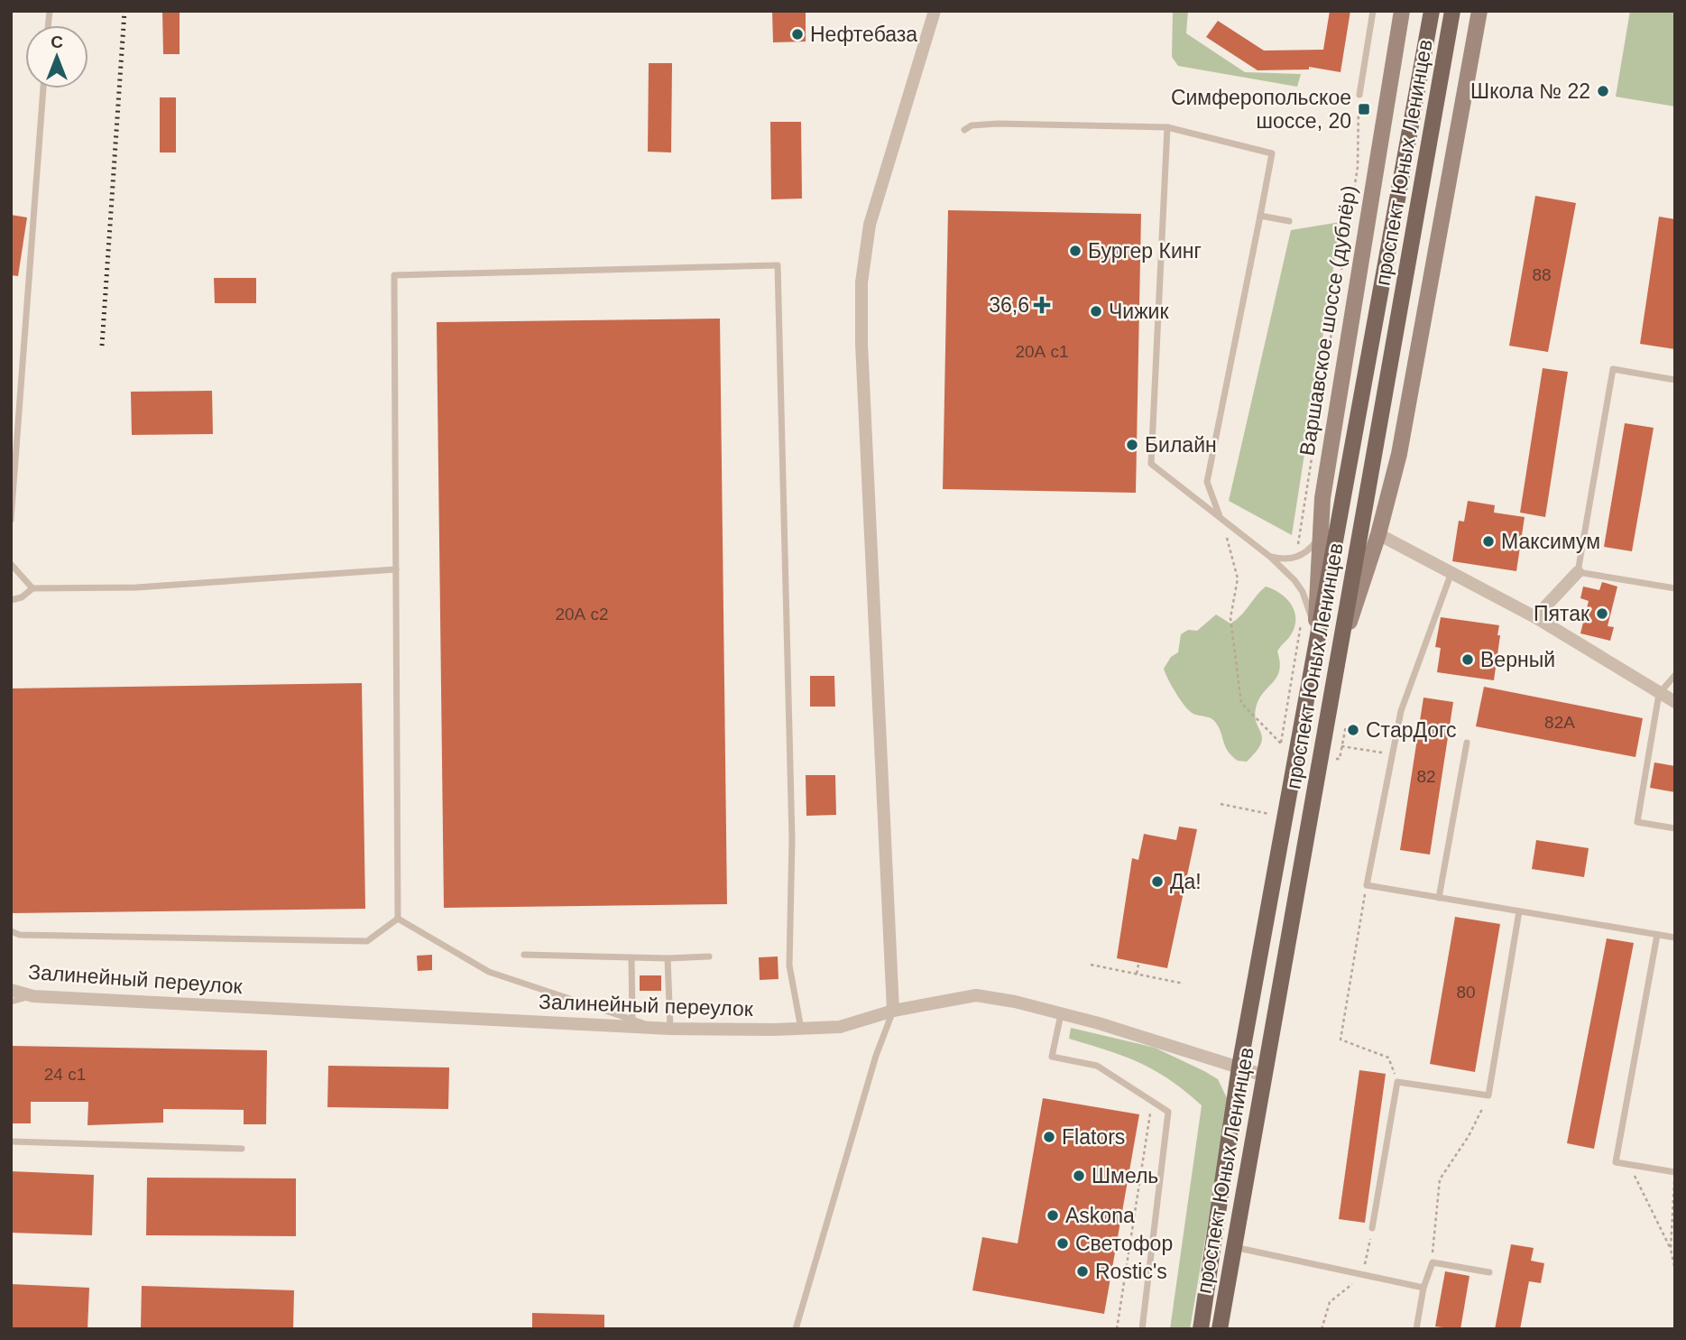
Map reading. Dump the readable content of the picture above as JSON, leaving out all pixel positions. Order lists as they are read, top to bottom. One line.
{"streets":{"main road":["проспект Юных Ленинцев","Варшавское шоссе (дублёр)"],"street":["Залинейный переулок"]},"crossings":[["проспект Юных Ленинцев","Варшавское шоссе (дублёр)"],["проспект Юных Ленинцев","Залинейный переулок"]],"places":{"other":["Нефтебаза","Школа № 22","Бургер Кинг","Чижик","Билайн","Максимум","Пятак","Верный","СтарДогс","Да!","Flators","Шмель","Askona","Светофор","Rostic's"],"transit":["Симферопольское шоссе, 20"],"health":["36,6"]},"house_numbers":["88","20А с1","20А с2","82А","82","80","24 с1"],"north":"top"}
